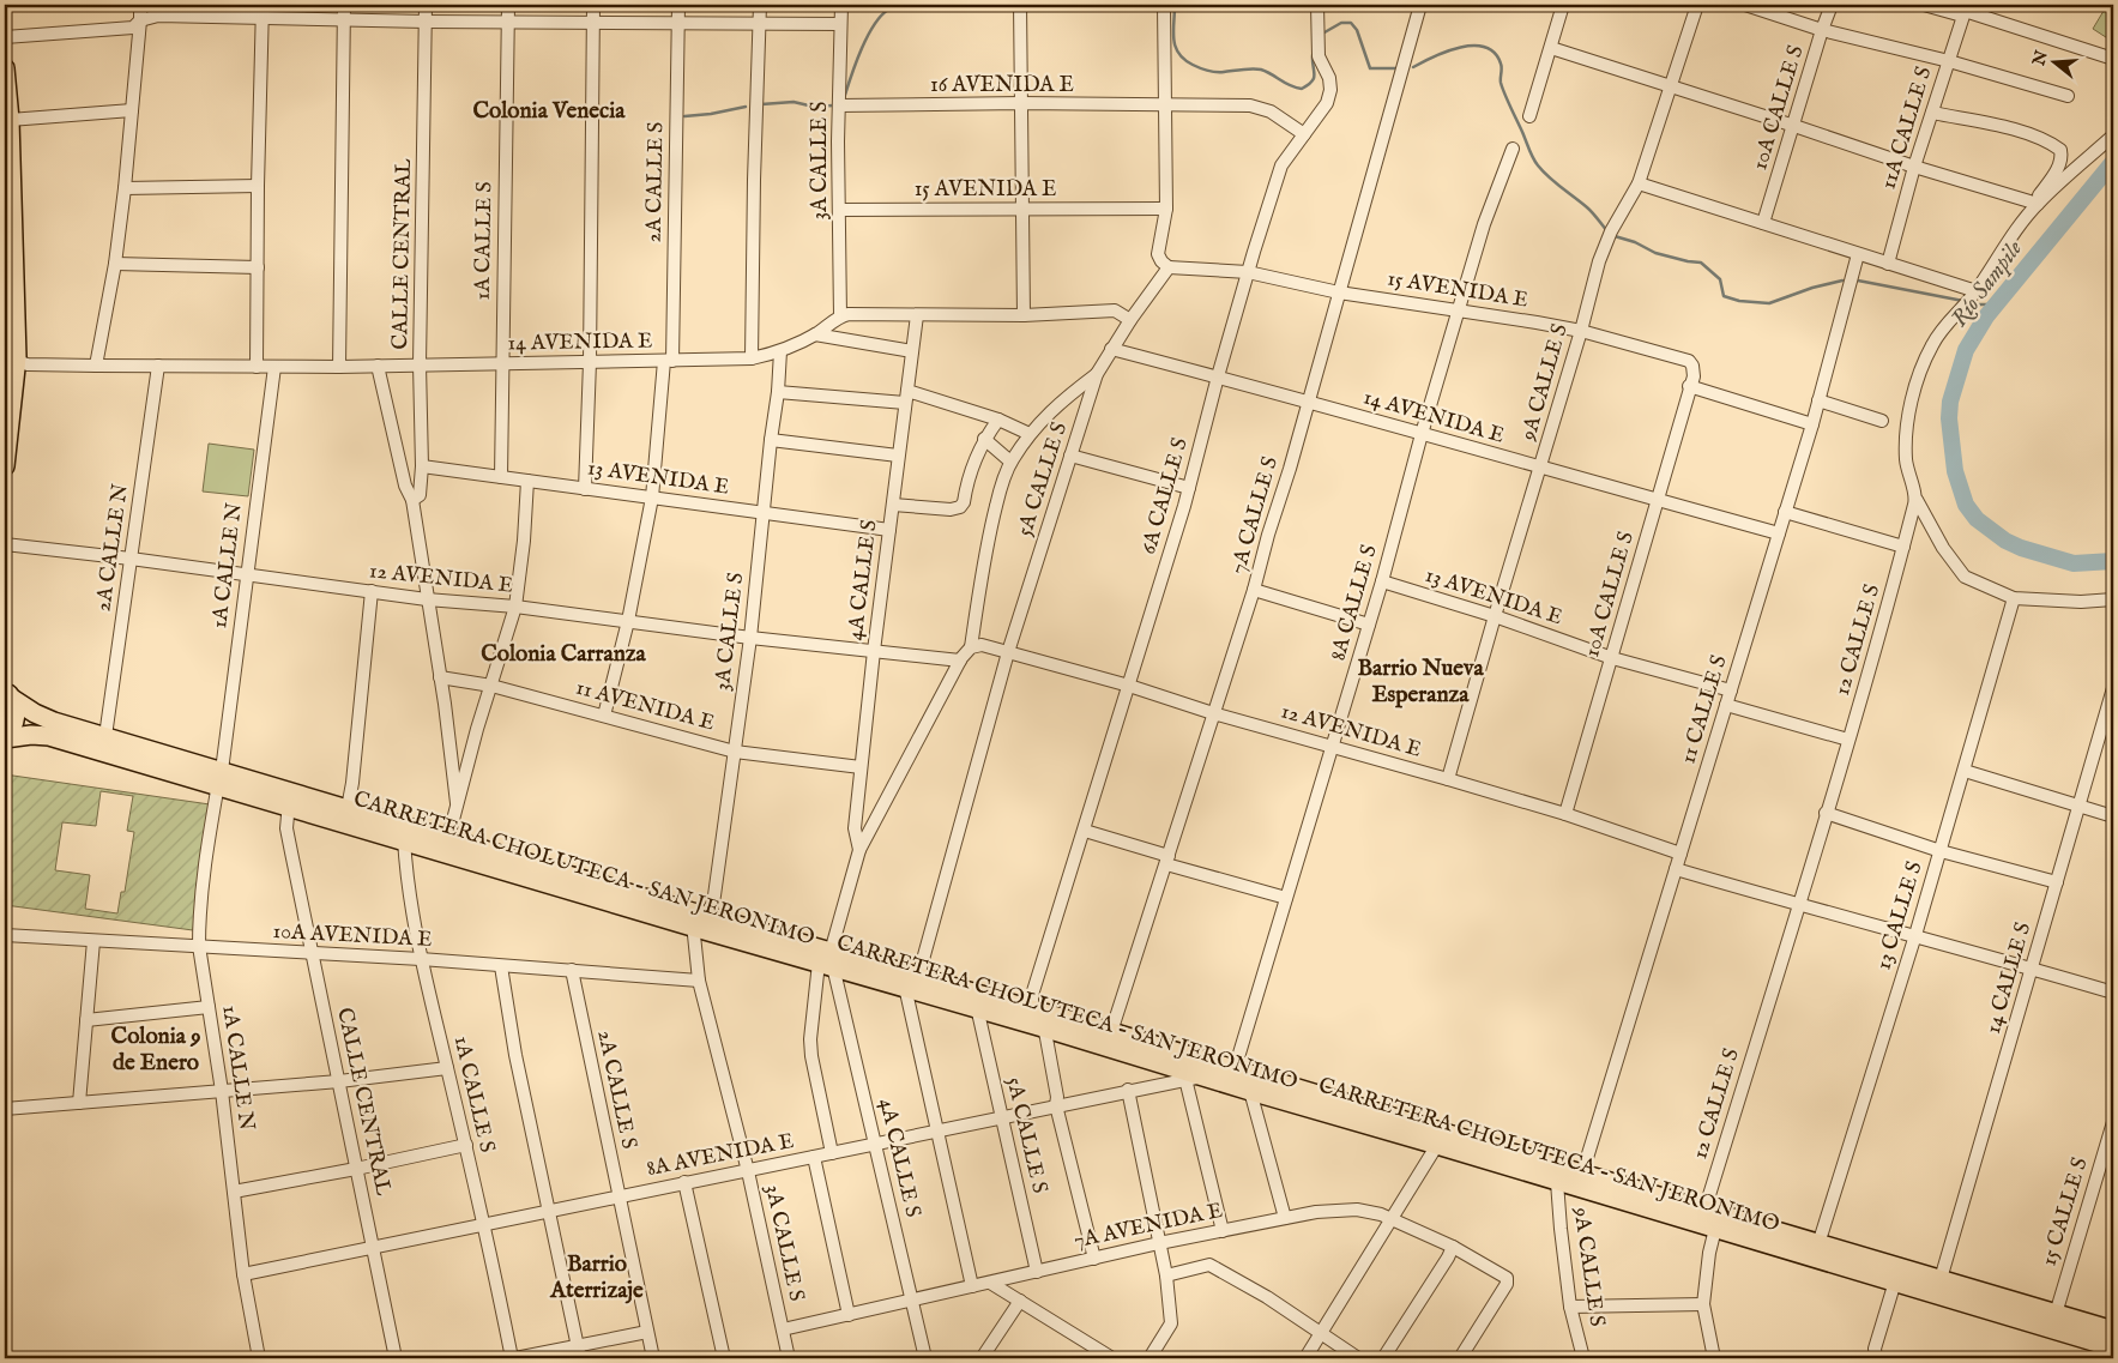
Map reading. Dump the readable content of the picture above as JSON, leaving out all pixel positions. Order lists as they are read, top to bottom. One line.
{"streets":{"highway":["CARRETERA CHOLUTECA - SAN JERONIMO"],"street":["16 AVENIDA E","10A CALLE S","11A CALLE S","3A CALLE S","2A CALLE S","15 AVENIDA E","1A CALLE S","CALLE CENTRAL","14 AVENIDA E","9A CALLE S","13 AVENIDA E","5A CALLE S","6A CALLE S","7A CALLE S","2A CALLE N","1A CALLE N","12 AVENIDA E","4A CALLE S","8A CALLE S","12 CALLE S","11 AVENIDA E","11 CALLE S","13 CALLE S","10A AVENIDA E","14 CALLE S","8A AVENIDA E","15 CALLE S","7A AVENIDA E"]},"crossings":[["16 AVENIDA E","3A CALLE S"],["16 AVENIDA E","6A CALLE S"],["10A CALLE S","15 AVENIDA E"],["10A CALLE S","14 AVENIDA E"],["10A CALLE S","13 AVENIDA E"],["10A CALLE S","12 AVENIDA E"],["3A CALLE S","15 AVENIDA E"],["3A CALLE S","14 AVENIDA E"],["3A CALLE S","13 AVENIDA E"],["3A CALLE S","12 AVENIDA E"],["3A CALLE S","11 AVENIDA E"],["3A CALLE S","CARRETERA CHOLUTECA - SAN JERONIMO"],["3A CALLE S","10A AVENIDA E"],["3A CALLE S","8A AVENIDA E"],["3A CALLE S","7A AVENIDA E"],["2A CALLE S","14 AVENIDA E"],["2A CALLE S","13 AVENIDA E"],["2A CALLE S","12 AVENIDA E"],["2A CALLE S","11 AVENIDA E"],["2A CALLE S","10A AVENIDA E"],["2A CALLE S","8A AVENIDA E"],["15 AVENIDA E","9A CALLE S"],["15 AVENIDA E","5A CALLE S"],["15 AVENIDA E","6A CALLE S"],["15 AVENIDA E","7A CALLE S"],["15 AVENIDA E","8A CALLE S"],["1A CALLE S","14 AVENIDA E"],["1A CALLE S","13 AVENIDA E"],["1A CALLE S","CARRETERA CHOLUTECA - SAN JERONIMO"],["1A CALLE S","10A AVENIDA E"],["1A CALLE S","8A AVENIDA E"],["CALLE CENTRAL","14 AVENIDA E"],["CALLE CENTRAL","13 AVENIDA E"],["CALLE CENTRAL","12 AVENIDA E"],["CALLE CENTRAL","11 AVENIDA E"],["CALLE CENTRAL","CARRETERA CHOLUTECA - SAN JERONIMO"],["CALLE CENTRAL","10A AVENIDA E"],["CALLE CENTRAL","8A AVENIDA E"],["14 AVENIDA E","9A CALLE S"],["14 AVENIDA E","5A CALLE S"],["14 AVENIDA E","6A CALLE S"],["14 AVENIDA E","7A CALLE S"],["14 AVENIDA E","2A CALLE N"],["14 AVENIDA E","1A CALLE N"],["14 AVENIDA E","8A CALLE S"],["14 AVENIDA E","11 CALLE S"],["9A CALLE S","13 AVENIDA E"],["9A CALLE S","12 AVENIDA E"],["9A CALLE S","CARRETERA CHOLUTECA - SAN JERONIMO"],["13 AVENIDA E","4A CALLE S"],["13 AVENIDA E","8A CALLE S"],["13 AVENIDA E","11 CALLE S"],["5A CALLE S","12 AVENIDA E"],["5A CALLE S","CARRETERA CHOLUTECA - SAN JERONIMO"],["5A CALLE S","8A AVENIDA E"],["5A CALLE S","7A AVENIDA E"],["6A CALLE S","12 AVENIDA E"],["6A CALLE S","CARRETERA CHOLUTECA - SAN JERONIMO"],["7A CALLE S","12 AVENIDA E"],["7A CALLE S","CARRETERA CHOLUTECA - SAN JERONIMO"],["2A CALLE N","12 AVENIDA E"],["2A CALLE N","CARRETERA CHOLUTECA - SAN JERONIMO"],["1A CALLE N","12 AVENIDA E"],["1A CALLE N","CARRETERA CHOLUTECA - SAN JERONIMO"],["1A CALLE N","10A AVENIDA E"],["1A CALLE N","8A AVENIDA E"],["12 AVENIDA E","4A CALLE S"],["12 AVENIDA E","8A CALLE S"],["12 AVENIDA E","11 CALLE S"],["4A CALLE S","11 AVENIDA E"],["4A CALLE S","CARRETERA CHOLUTECA - SAN JERONIMO"],["4A CALLE S","8A AVENIDA E"],["4A CALLE S","7A AVENIDA E"],["8A CALLE S","CARRETERA CHOLUTECA - SAN JERONIMO"],["12 CALLE S","CARRETERA CHOLUTECA - SAN JERONIMO"],["11 CALLE S","CARRETERA CHOLUTECA - SAN JERONIMO"],["CARRETERA CHOLUTECA - SAN JERONIMO","13 CALLE S"],["CARRETERA CHOLUTECA - SAN JERONIMO","14 CALLE S"],["CARRETERA CHOLUTECA - SAN JERONIMO","8A AVENIDA E"],["CARRETERA CHOLUTECA - SAN JERONIMO","15 CALLE S"]],"districts":["Colonia Venecia","Colonia Carranza","Barrio Nueva Esperanza","Colonia 9 de Enero","Barrio Aterrizaje"],"water":["Río Sampile"],"north":"left"}
